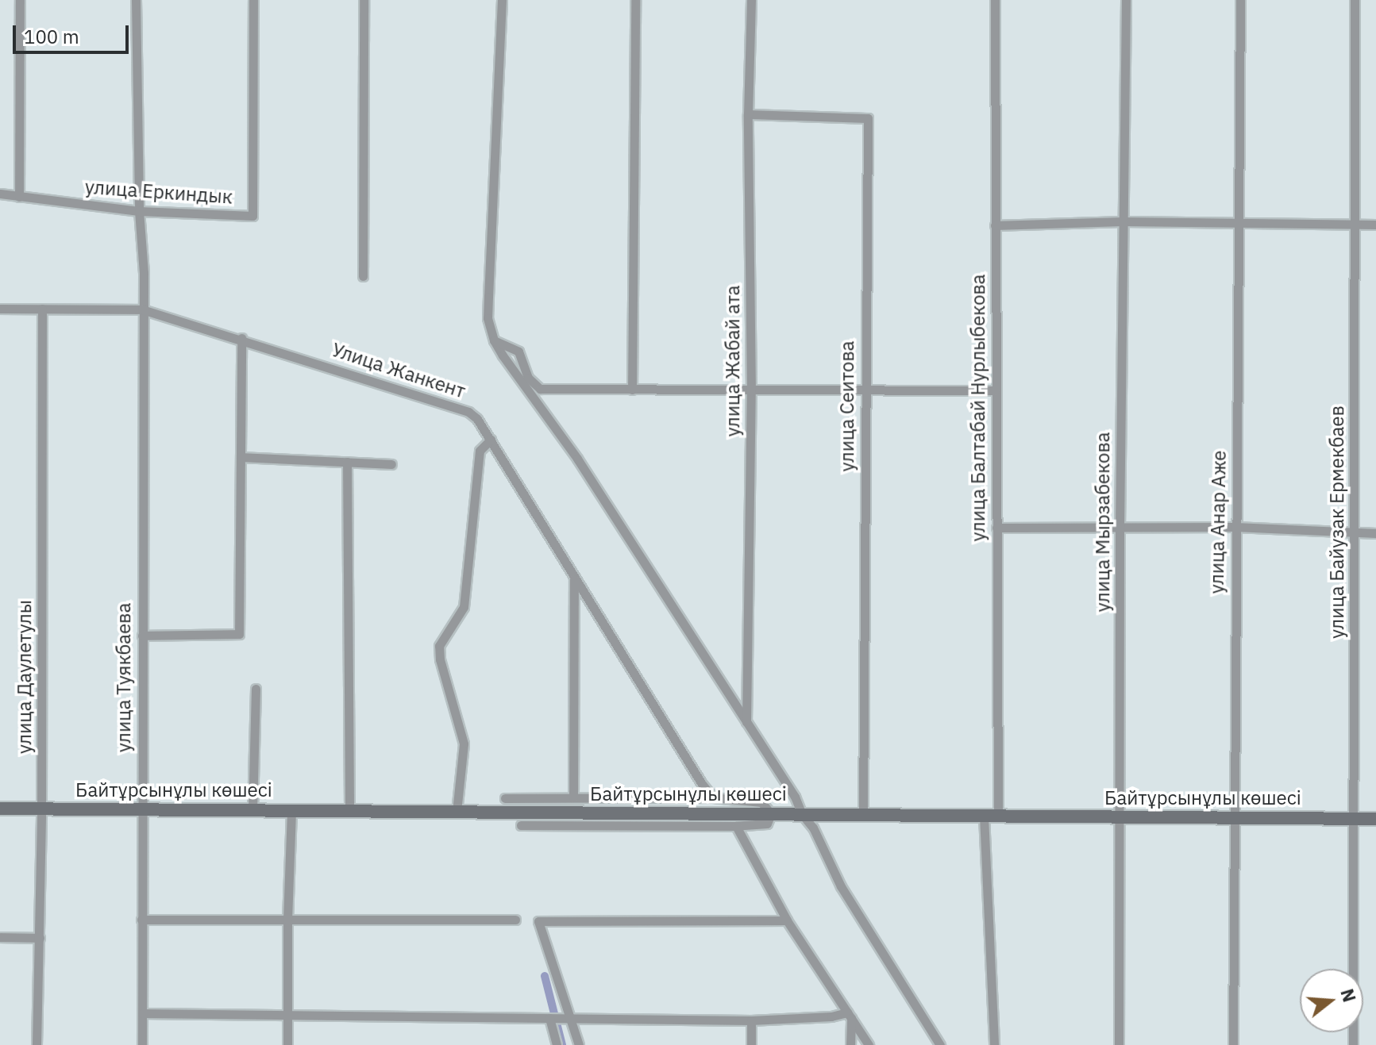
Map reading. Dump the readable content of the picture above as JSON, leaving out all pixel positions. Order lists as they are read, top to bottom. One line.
{"streets":{"main road":["Байтұрсынұлы көшесі"],"street":["улица Еркиндык","улица Жабай ата","Улица Жанкент","улица Сеитова","улица Балтабай Нурлыбекова","улица Мырзабекова","улица Анар Аже","улица Байузак Ермекбаев","улица Даулетулы","улица Туякбаева"]},"crossings":[["улица Еркиндык","улица Туякбаева"],["улица Жабай ата","улица Сеитова"],["Улица Жанкент","улица Даулетулы"],["Улица Жанкент","улица Туякбаева"],["улица Сеитова","Байтұрсынұлы көшесі"],["улица Балтабай Нурлыбекова","Байтұрсынұлы көшесі"],["улица Мырзабекова","Байтұрсынұлы көшесі"],["улица Анар Аже","Байтұрсынұлы көшесі"],["улица Байузак Ермекбаев","Байтұрсынұлы көшесі"],["улица Даулетулы","Байтұрсынұлы көшесі"],["улица Туякбаева","Байтұрсынұлы көшесі"]],"scale_bar":"100 m","north":"right"}
